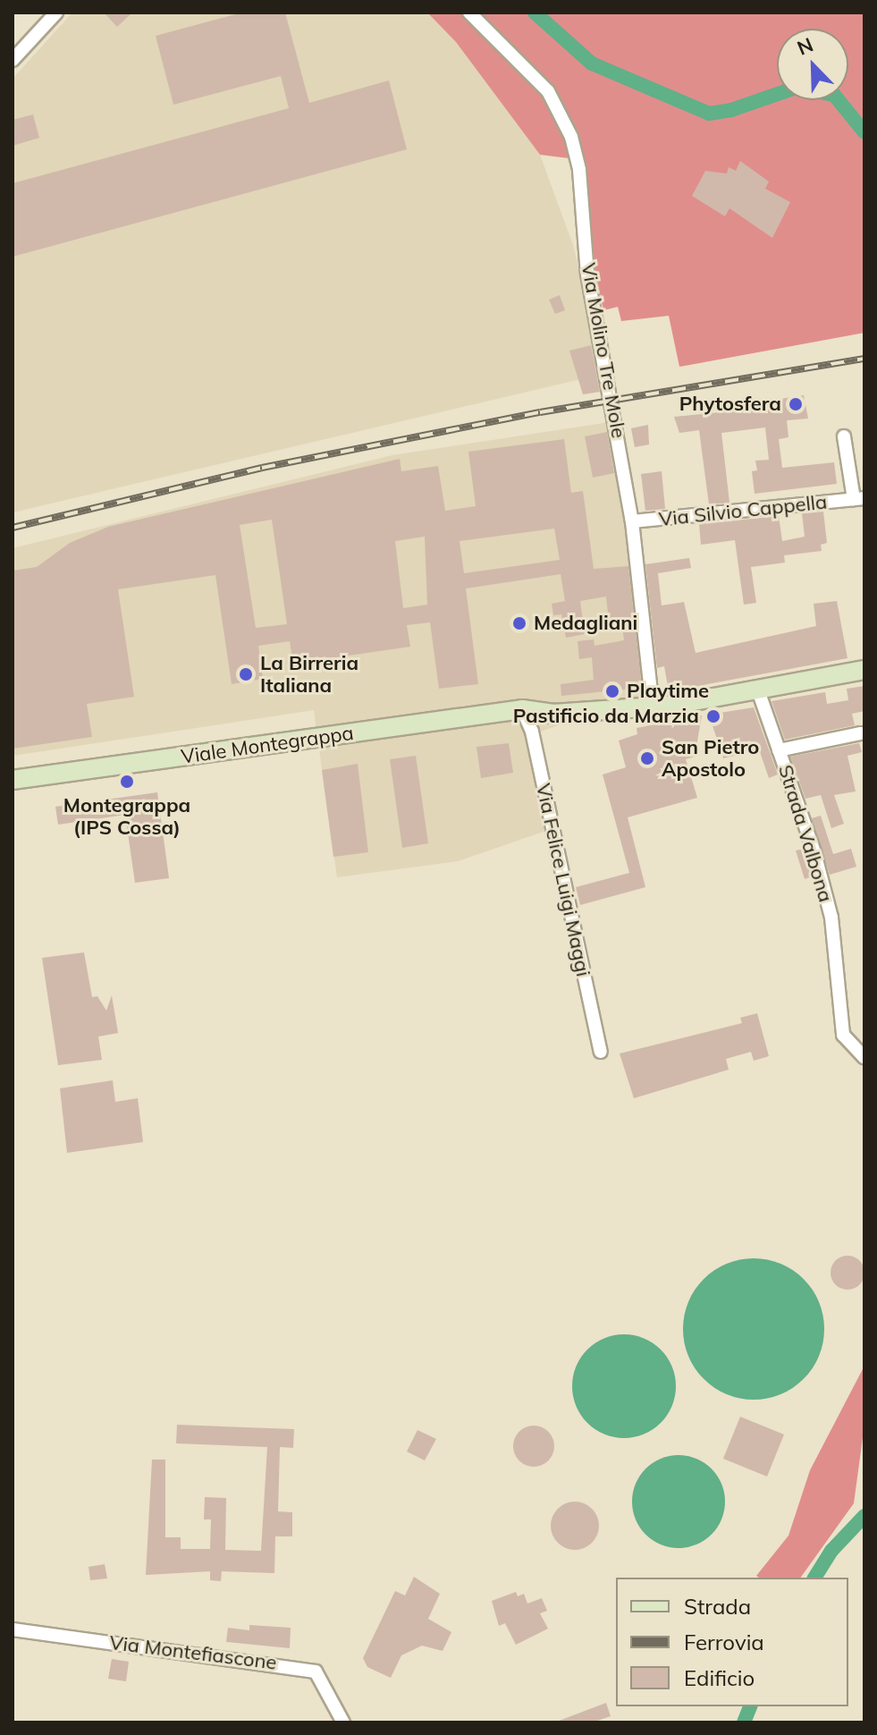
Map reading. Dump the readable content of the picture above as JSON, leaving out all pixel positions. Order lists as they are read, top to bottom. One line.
{"streets":{"main road":["Viale Montegrappa"],"street":["Via Molino Tre Mole","Via Silvio Cappella","Strada Valbona","Via Felice Luigi Maggi","Via Montefiascone"]},"crossings":[["Via Molino Tre Mole","Via Silvio Cappella"],["Via Molino Tre Mole","Viale Montegrappa"],["Viale Montegrappa","Strada Valbona"],["Viale Montegrappa","Via Felice Luigi Maggi"]],"places":["Phytosfera","Medagliani","La Birreria Italiana","Playtime","Pastificio da Marzia","San Pietro Apostolo","Montegrappa (IPS Cossa)"],"legend":["Strada","Ferrovia","Edificio"],"north":"top left"}
